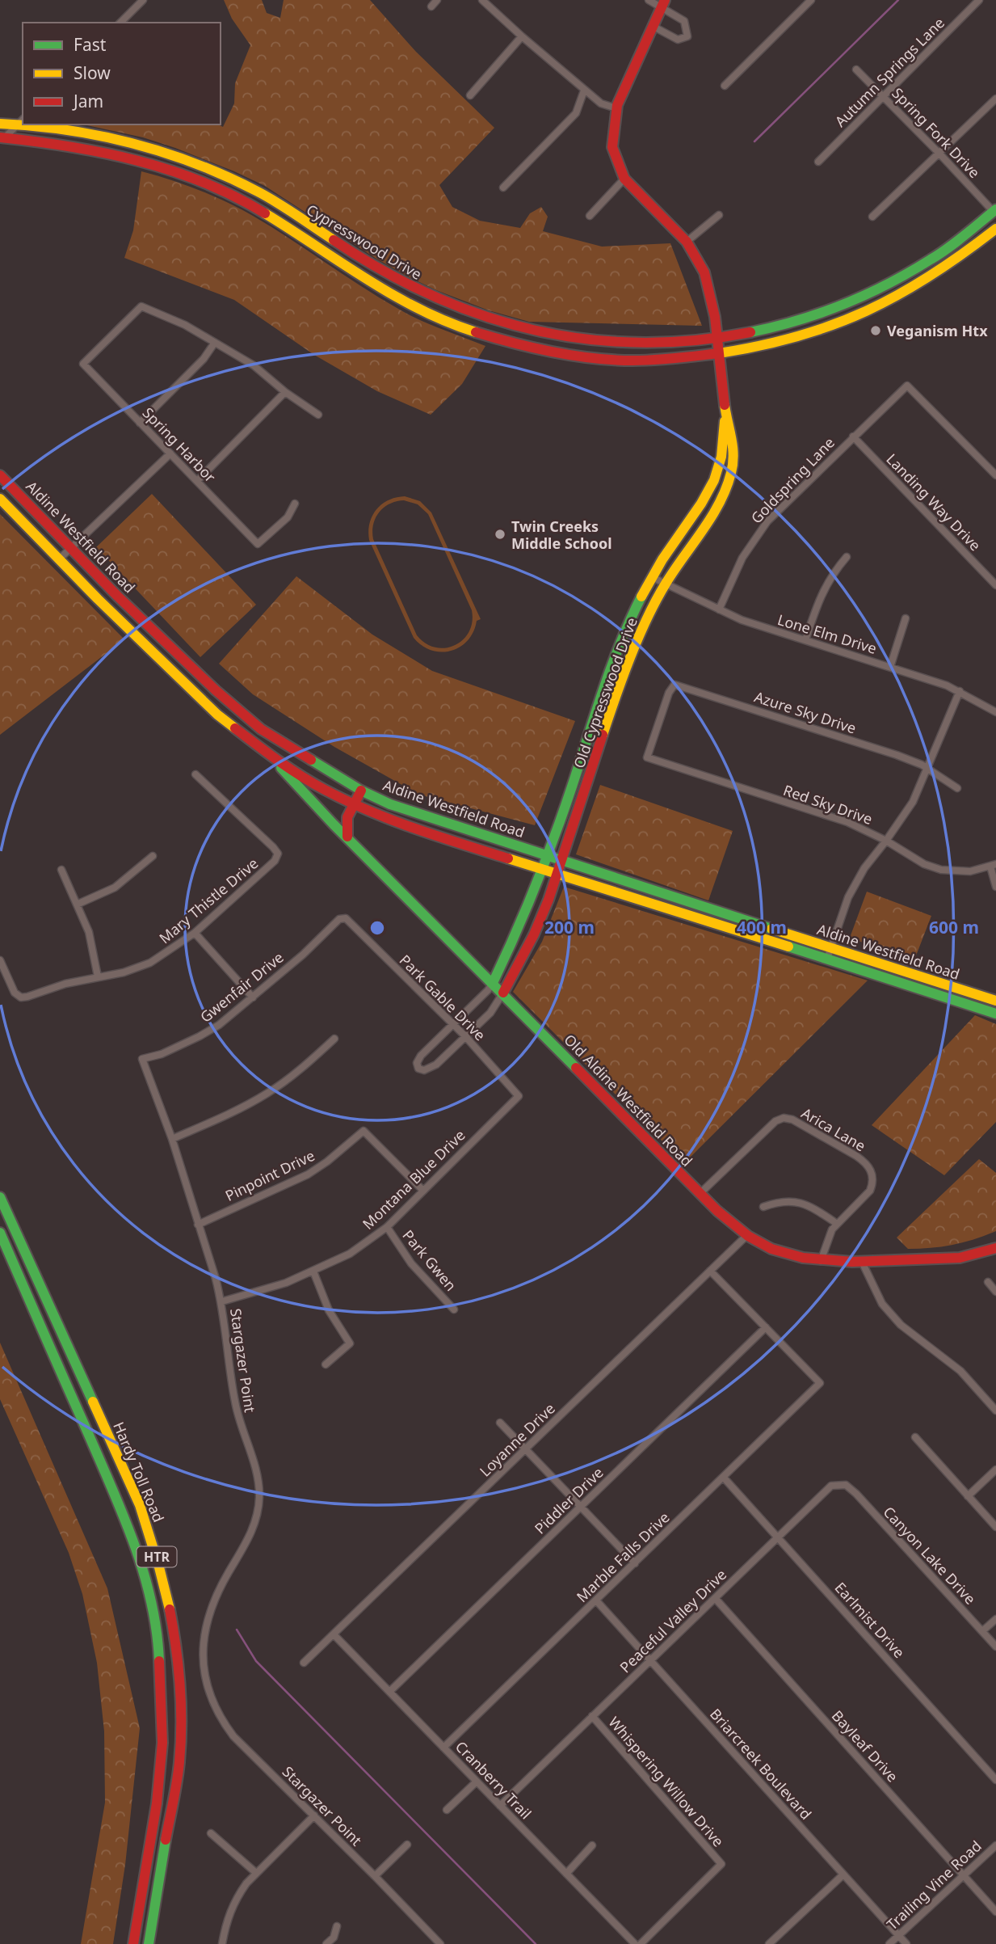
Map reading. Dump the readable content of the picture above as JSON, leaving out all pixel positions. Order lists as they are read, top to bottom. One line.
{"streets":{"main road":["Cypresswood Drive","Aldine Westfield Road","Old Cypresswood Drive","Old Aldine Westfield Road","Hardy Toll Road","HTR"],"street":["Autumn Springs Lane","Spring Fork Drive","Spring Harbor","Goldspring Lane","Landing Way Drive","Lone Elm Drive","Azure Sky Drive","Red Sky Drive","Mary Thistle Drive","Gwenfair Drive","Park Gable Drive","Arica Lane","Pinpoint Drive","Montana Blue Drive","Park Gwen","Stargazer Point","Loyanne Drive","Piddler Drive","Canyon Lake Drive","Marble Falls Drive","Earlmist Drive","Peaceful Valley Drive","Bayleaf Drive","Briarcreek Boulevard","Cranberry Trail","Whispering Willow Drive","Trailing Vine Road"]},"crossings":[["Autumn Springs Lane","Spring Fork Drive"],["Spring Fork Drive","Cypresswood Drive"],["Cypresswood Drive","Old Cypresswood Drive"],["Goldspring Lane","Landing Way Drive"],["Goldspring Lane","Lone Elm Drive"],["Aldine Westfield Road","Old Cypresswood Drive"],["Aldine Westfield Road","Old Aldine Westfield Road"],["Lone Elm Drive","Old Cypresswood Drive"],["Old Cypresswood Drive","Old Aldine Westfield Road"],["Azure Sky Drive","Red Sky Drive"],["Gwenfair Drive","Park Gable Drive"],["Gwenfair Drive","Stargazer Point"],["Park Gable Drive","Montana Blue Drive"],["Old Aldine Westfield Road","Arica Lane"],["Old Aldine Westfield Road","Loyanne Drive"],["Pinpoint Drive","Montana Blue Drive"],["Pinpoint Drive","Stargazer Point"],["Montana Blue Drive","Park Gwen"],["Montana Blue Drive","Stargazer Point"],["Loyanne Drive","Cranberry Trail"],["Piddler Drive","Marble Falls Drive"],["Piddler Drive","Cranberry Trail"],["Canyon Lake Drive","Peaceful Valley Drive"],["Marble Falls Drive","Earlmist Drive"],["Marble Falls Drive","Briarcreek Boulevard"],["Marble Falls Drive","Cranberry Trail"],["Earlmist Drive","Peaceful Valley Drive"],["Peaceful Valley Drive","Bayleaf Drive"],["Peaceful Valley Drive","Briarcreek Boulevard"],["Peaceful Valley Drive","Cranberry Trail"],["Peaceful Valley Drive","Whispering Willow Drive"],["Bayleaf Drive","Trailing Vine Road"],["Briarcreek Boulevard","Trailing Vine Road"]],"places":["Veganism Htx","Twin Creeks Middle School"],"legend":["Fast","Slow","Jam"],"rings":["200 m","400 m","600 m"]}
